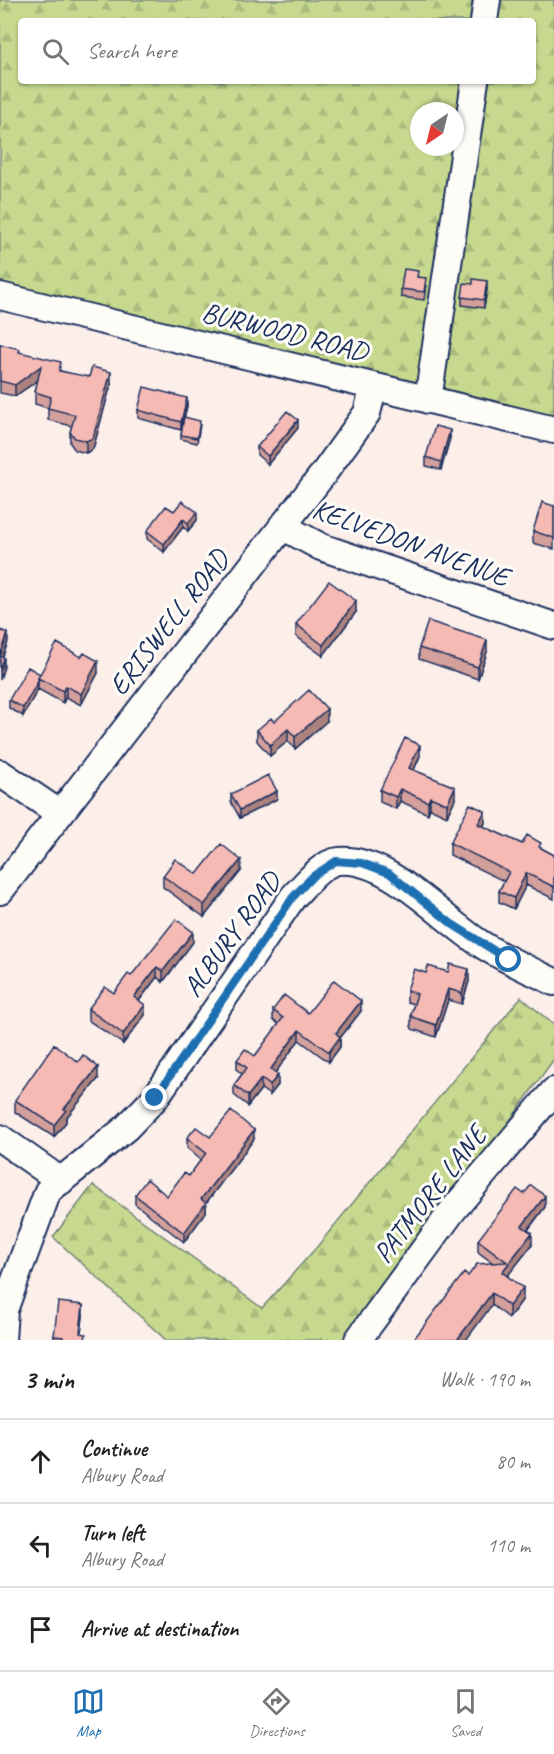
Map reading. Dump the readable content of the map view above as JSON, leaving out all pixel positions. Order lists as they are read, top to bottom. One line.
{"streets":{"street":["BURWOOD ROAD","KELVEDON AVENUE","ERISWELL ROAD","ALBURY ROAD","PATMORE LANE"]},"crossings":[["BURWOOD ROAD","ERISWELL ROAD"],["KELVEDON AVENUE","ERISWELL ROAD"]],"north":"bottom left","page":{"search":"Search here","heading":["3 min","Walk · 190 m"],"list":[["Continue","Albury Road","80 m"],["Turn left","Albury Road","110 m"],"Arrive at destination"],"nav":["Map","Directions","Saved"]}}
